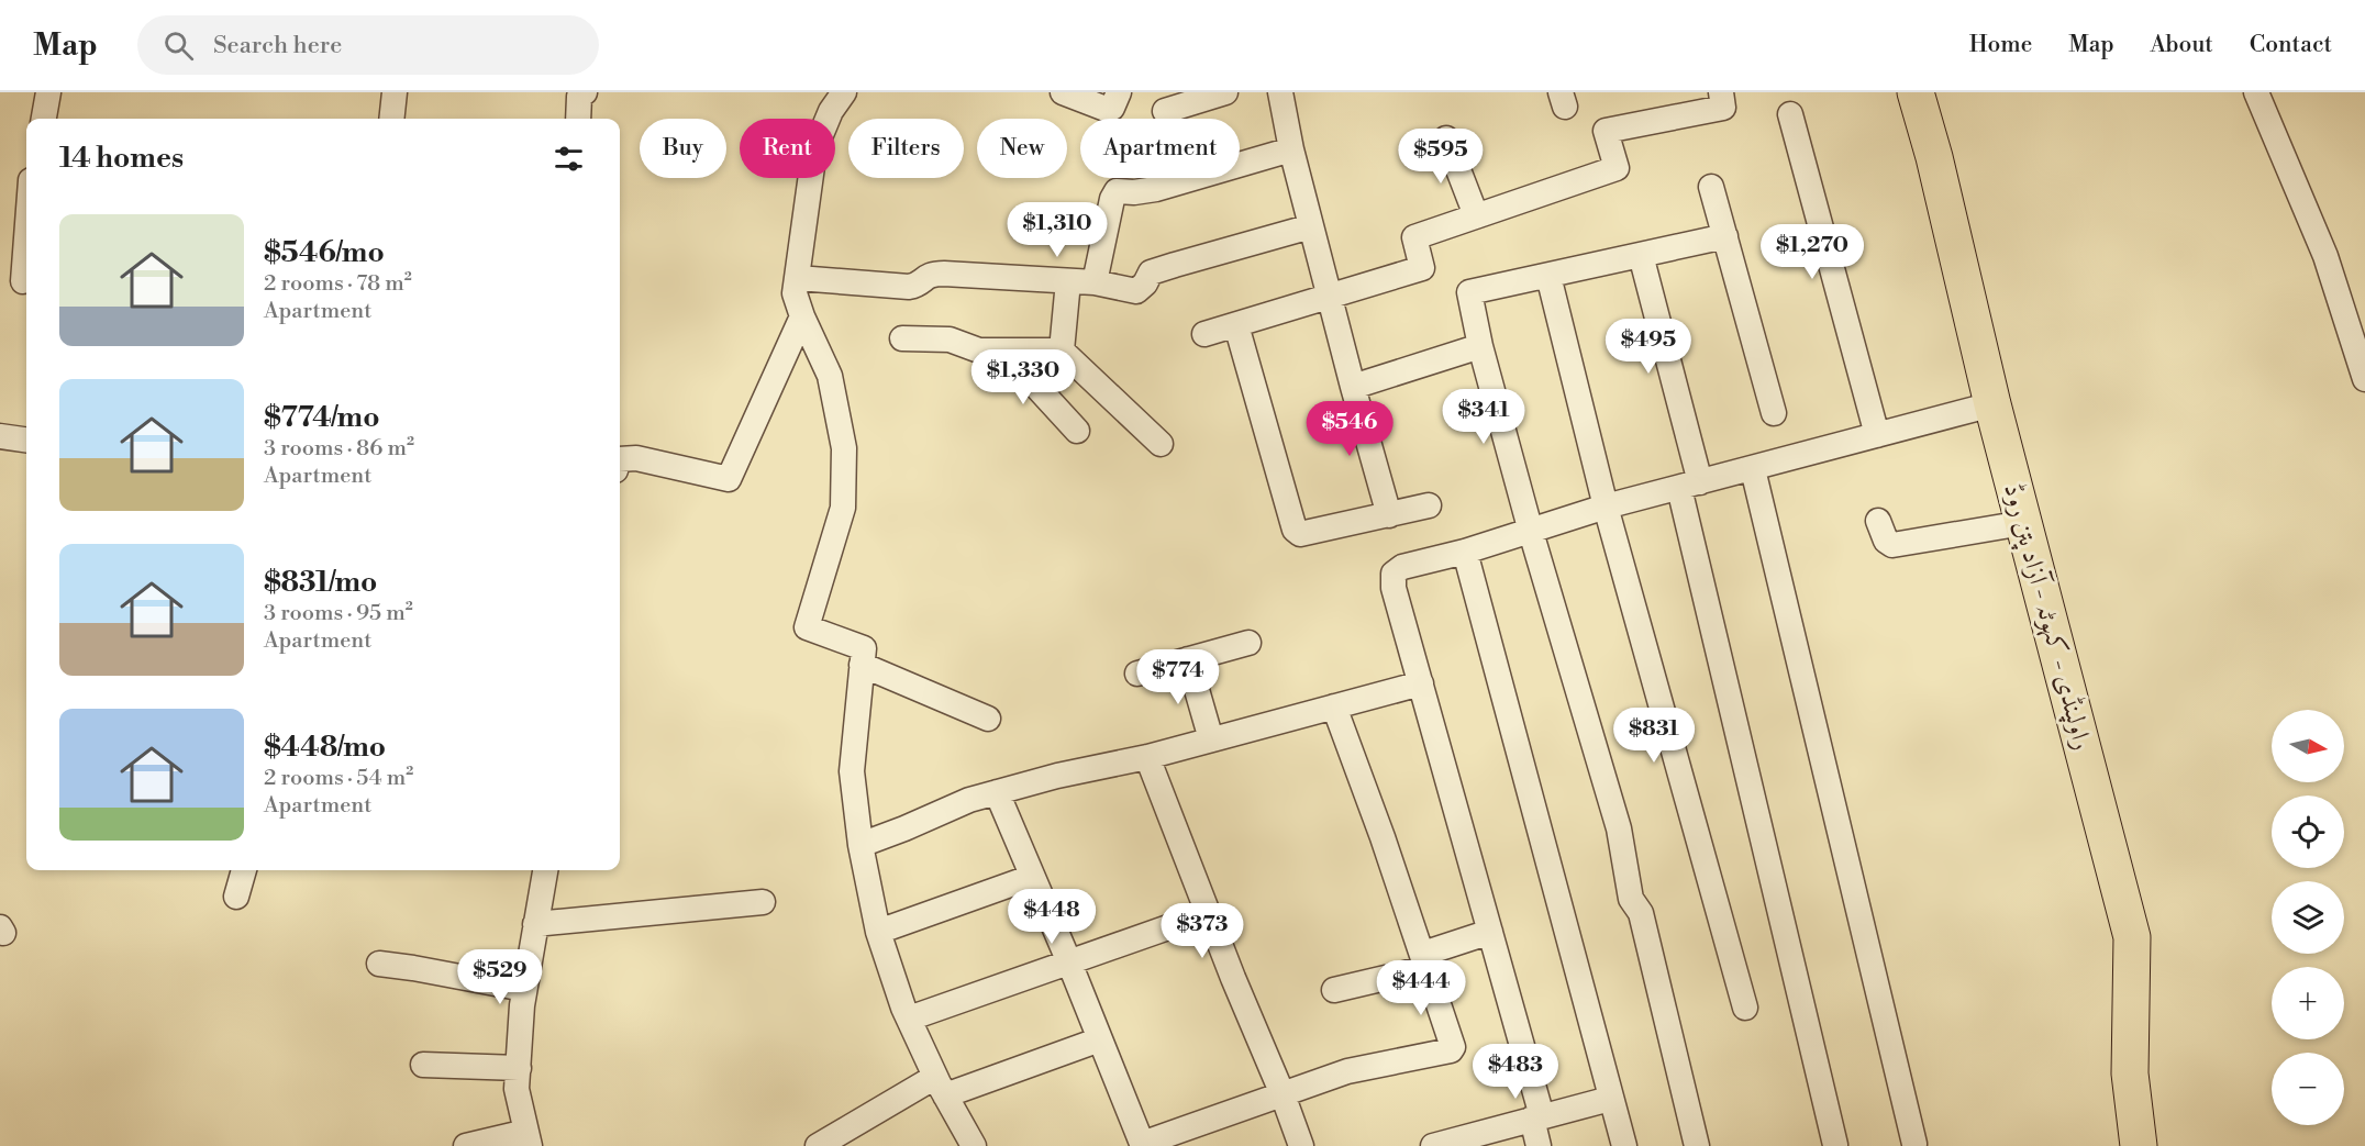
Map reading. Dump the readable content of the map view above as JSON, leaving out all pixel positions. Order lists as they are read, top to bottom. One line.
{"streets":{"highway":["راولپنڈی - کہوٹہ - آزاد پتن روڈ"]},"north":"right","page":{"header":"Map","search":"Search here","nav":["Home","Map","About","Contact"],"chip":["Buy","Rent","Filters","New","Apartment"],"heading":"14 homes","price":["$595","$1,310","$1,270","$495","$1,330","$341","$546","$774","$831","$448","$373","$529","$444","$483"],"list":[{"name":"$546/mo","note":"2 rooms · 78 m² · Apartment"},{"name":"$774/mo","note":"3 rooms · 86 m² · Apartment"},{"name":"$831/mo","note":"3 rooms · 95 m² · Apartment"},{"name":"$448/mo","note":"2 rooms · 54 m² · Apartment"}],"map_buttons":["+","−"]}}
